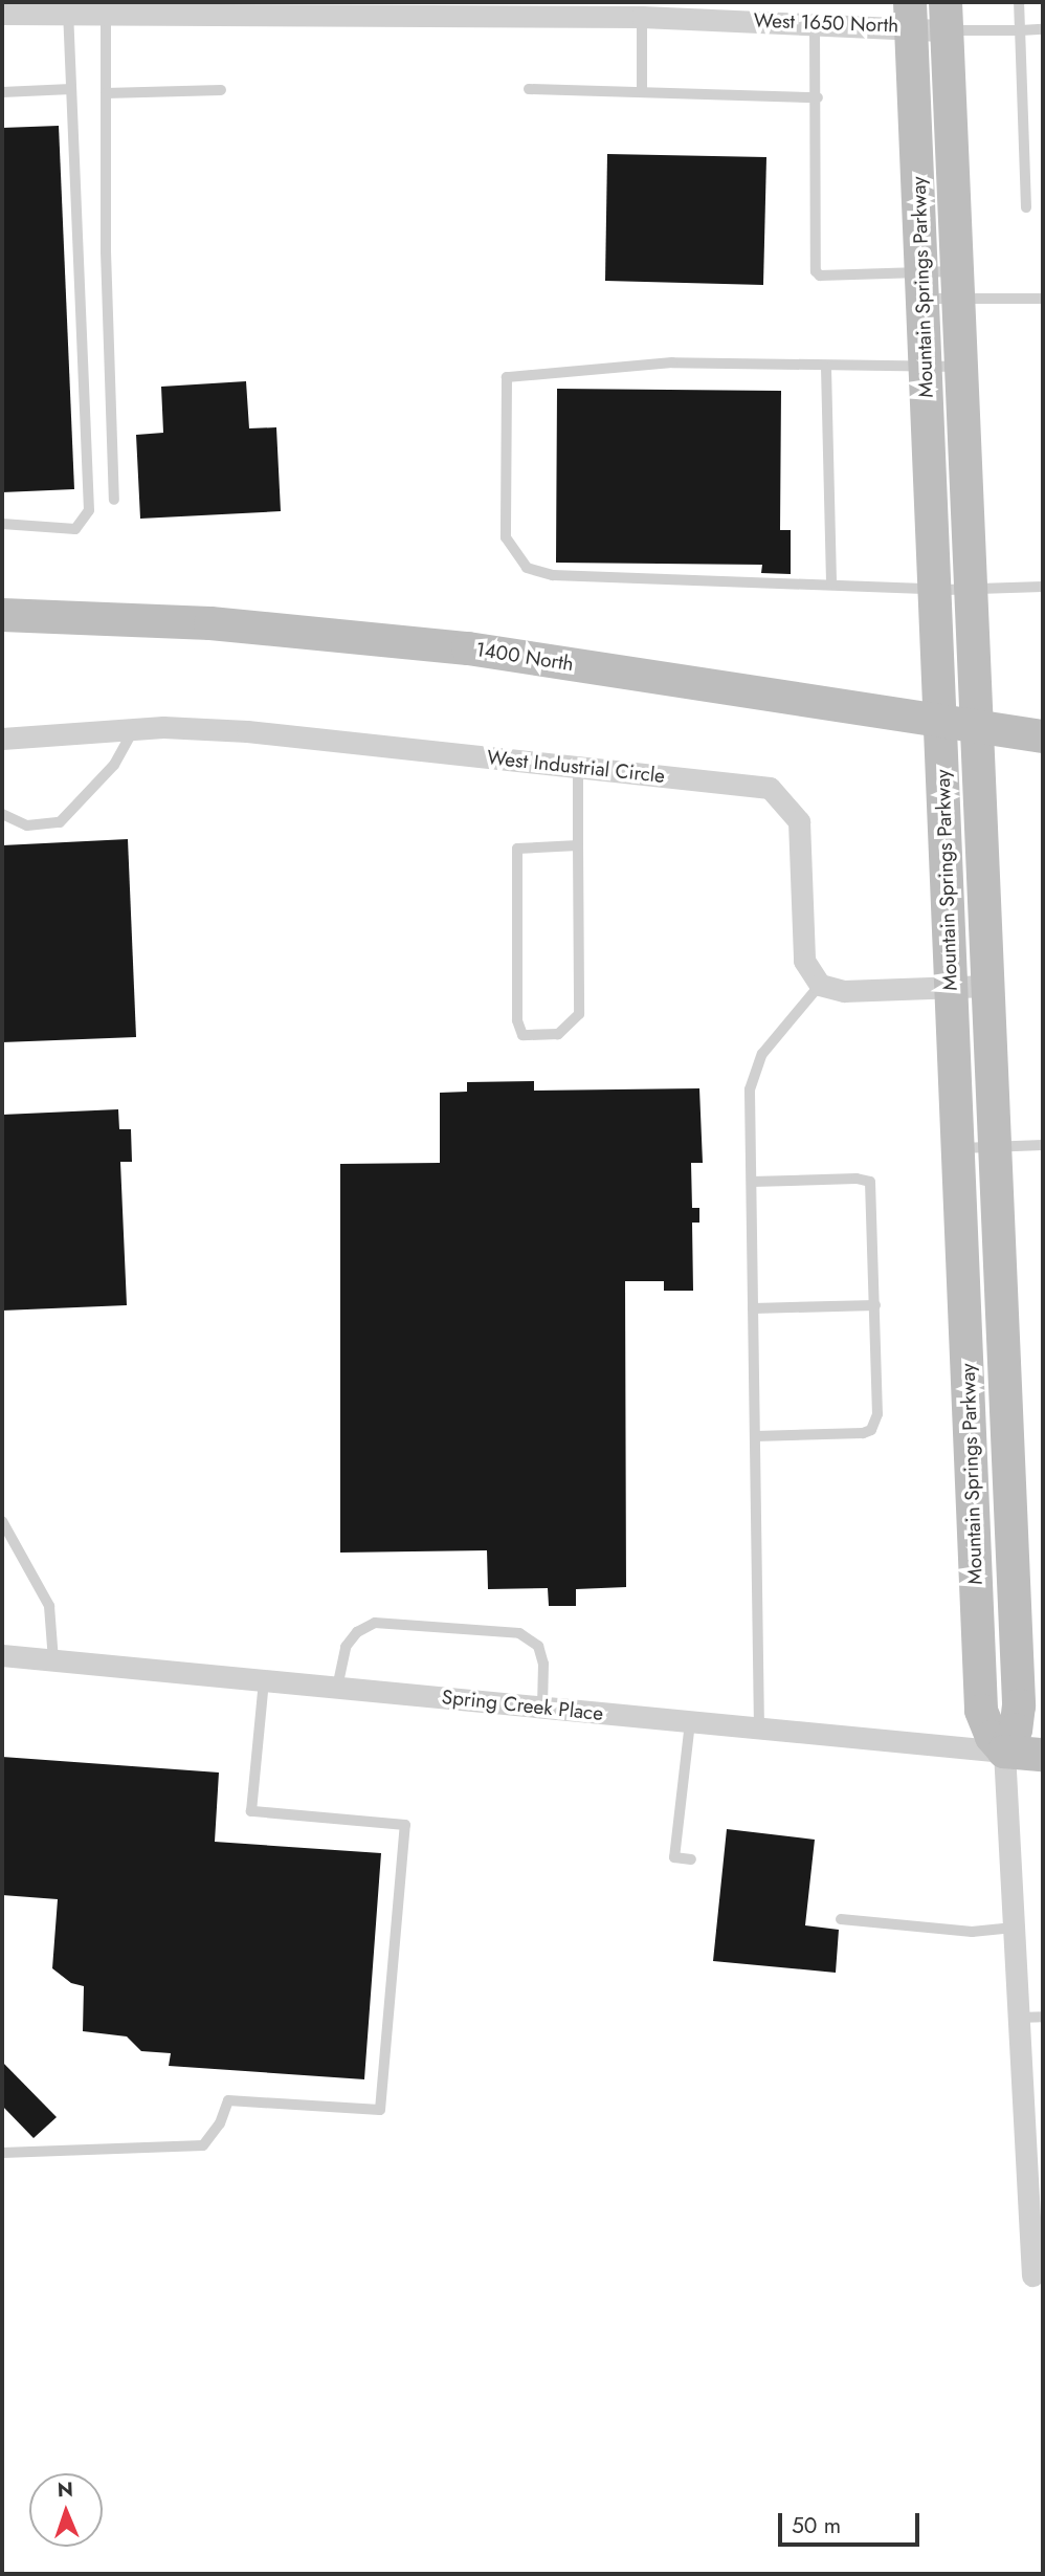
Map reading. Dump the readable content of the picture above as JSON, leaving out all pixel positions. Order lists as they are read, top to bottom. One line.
{"streets":{"street":["West 1650 North","Mountain Springs Parkway","1400 North","West Industrial Circle","Spring Creek Place"]},"crossings":[["West 1650 North","Mountain Springs Parkway"],["Mountain Springs Parkway","1400 North"],["Mountain Springs Parkway","Spring Creek Place"]],"scale_bar":"50 m","north":"top"}
